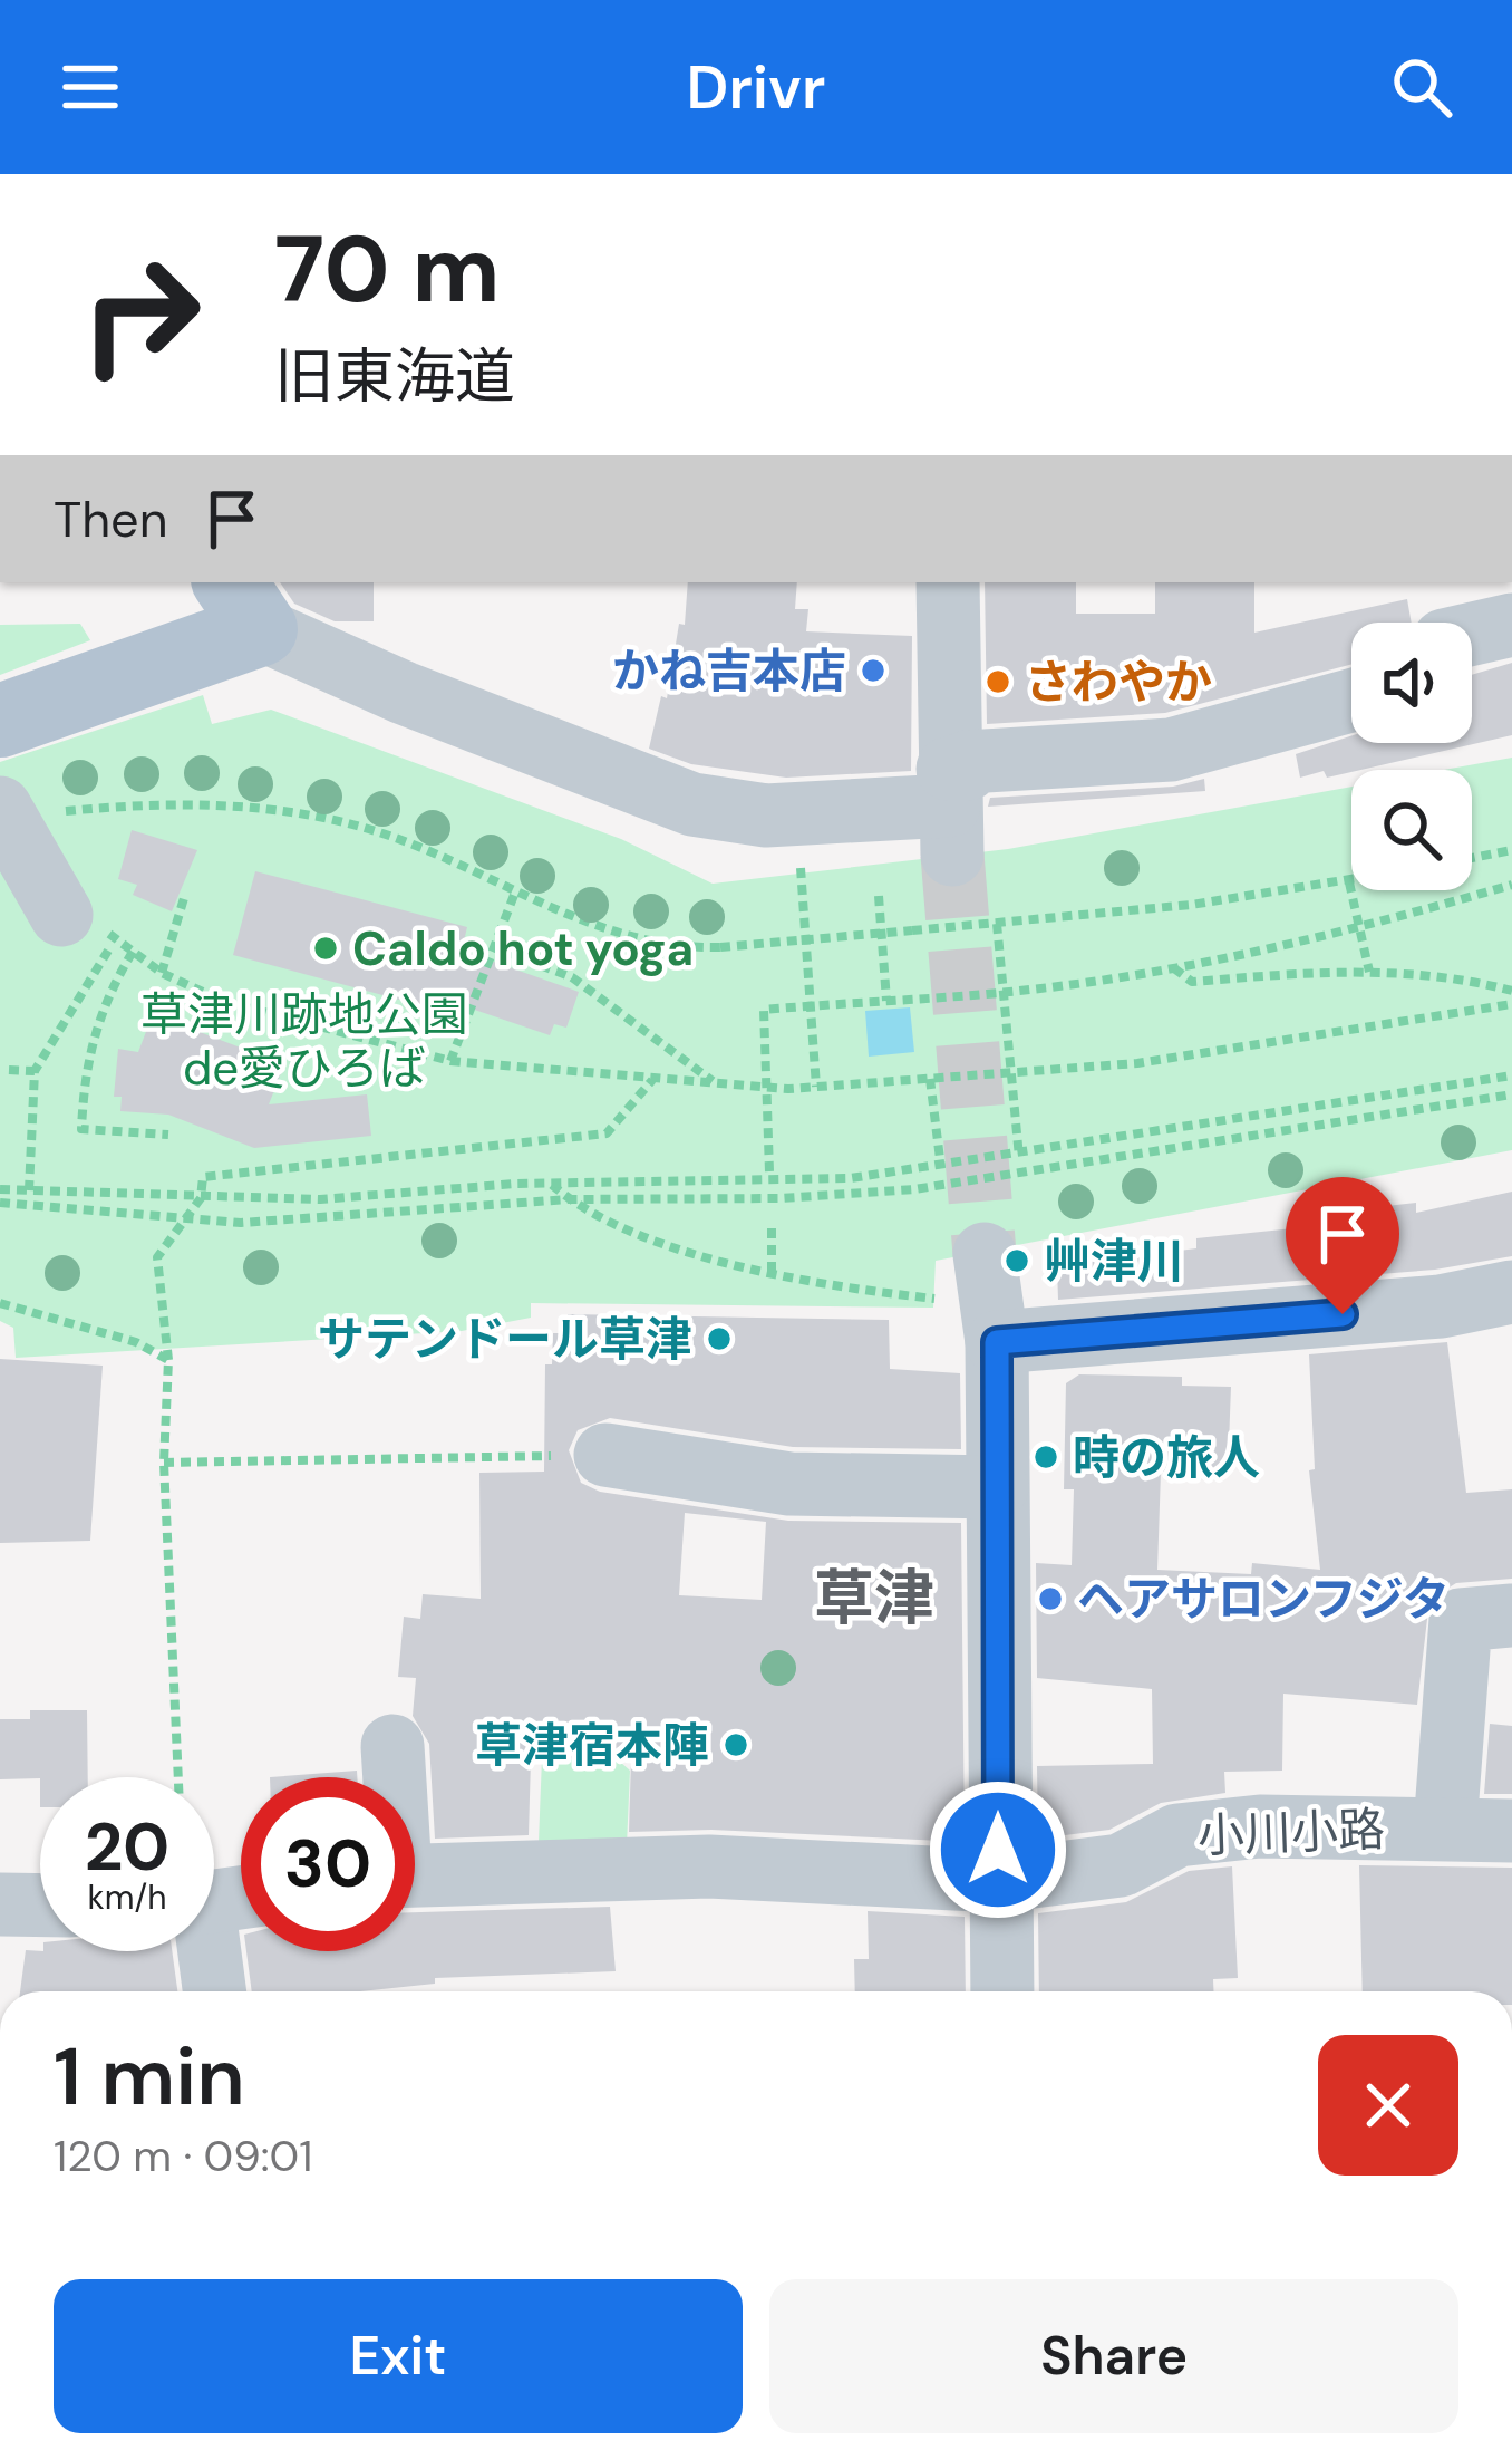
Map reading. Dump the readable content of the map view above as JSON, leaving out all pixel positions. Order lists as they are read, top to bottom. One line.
{"streets":{"street":["小川小路"]},"districts":["草津"],"parks":["草津川跡地公園 de愛ひろば"],"places":["かね吉本店","さわやか","Caldo hot yoga","艸津川","サテンドール草津","時の旅人","ヘアサロンフジタ","草津宿本陣"],"page":{"header":"Drivr","turn":["70 m","旧東海道"],"then":"Then","speed":"20 km/h","limit":"30","heading":["1 min","120 m · 09:01"],"buttons":["Exit","Share"]}}
